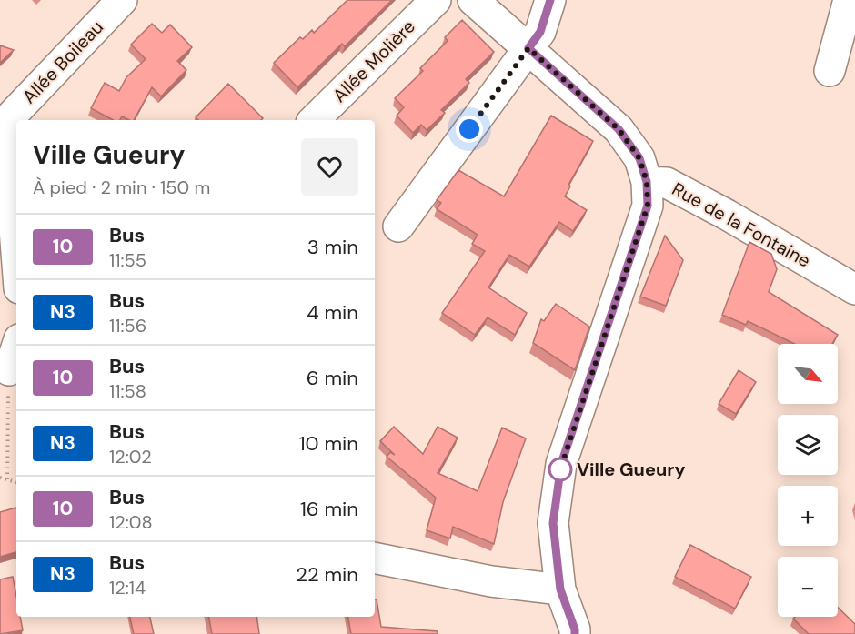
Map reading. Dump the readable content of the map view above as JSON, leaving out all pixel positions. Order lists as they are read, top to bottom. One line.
{"streets":{"street":["Allée Molière","Allée Boileau","Rue de la Fontaine"]},"places":["Ville Gueury"],"lines":["bus line 10"],"north":"bottom right","page":{"heading":["Ville Gueury","À pied · 2 min · 150 m"],"list":[{"mark":"10","name":"Bus","note":"11:55","value":"3 min"},{"mark":"N3","name":"Bus","note":"11:56","value":"4 min"},{"mark":"10","name":"Bus","note":"11:58","value":"6 min"},{"mark":"N3","name":"Bus","note":"12:02","value":"10 min"},{"mark":"10","name":"Bus","note":"12:08","value":"16 min"},{"mark":"N3","name":"Bus","note":"12:14","value":"22 min"}],"map_buttons":["+","−"]}}
